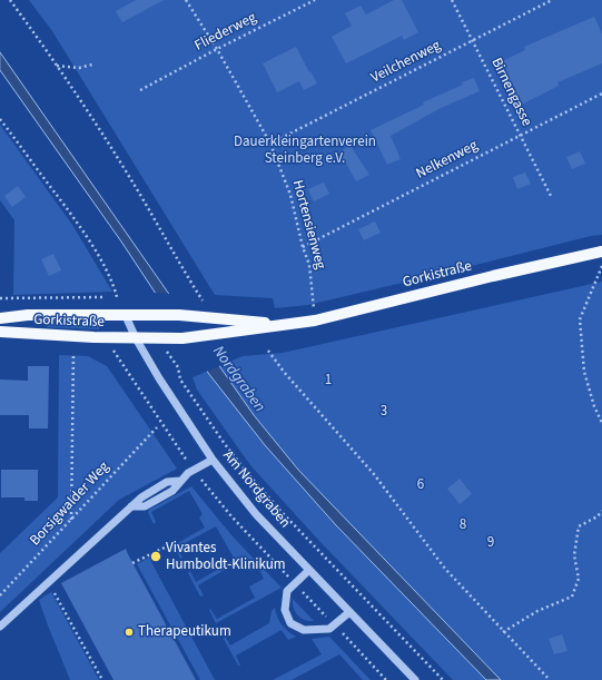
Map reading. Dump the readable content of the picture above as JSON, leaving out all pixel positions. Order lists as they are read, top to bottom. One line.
{"streets":{"main road":["Gorkistraße"],"street":["Am Nordgraben"],"path":["Fliederweg","Veilchenweg","Birnengasse","Nelkenweg","Hortensienweg","Borsigwalder Weg"]},"crossings":[["Fliederweg","Hortensienweg"],["Veilchenweg","Birnengasse"],["Veilchenweg","Hortensienweg"],["Birnengasse","Nelkenweg"],["Nelkenweg","Hortensienweg"],["Hortensienweg","Gorkistraße"],["Gorkistraße","Am Nordgraben"]],"water":["Nordgraben"],"parks":["Dauerkleingartenverein Steinberg e.V.","1","3","6","8","9"],"places":["Vivantes Humboldt-Klinikum","Therapeutikum"]}
